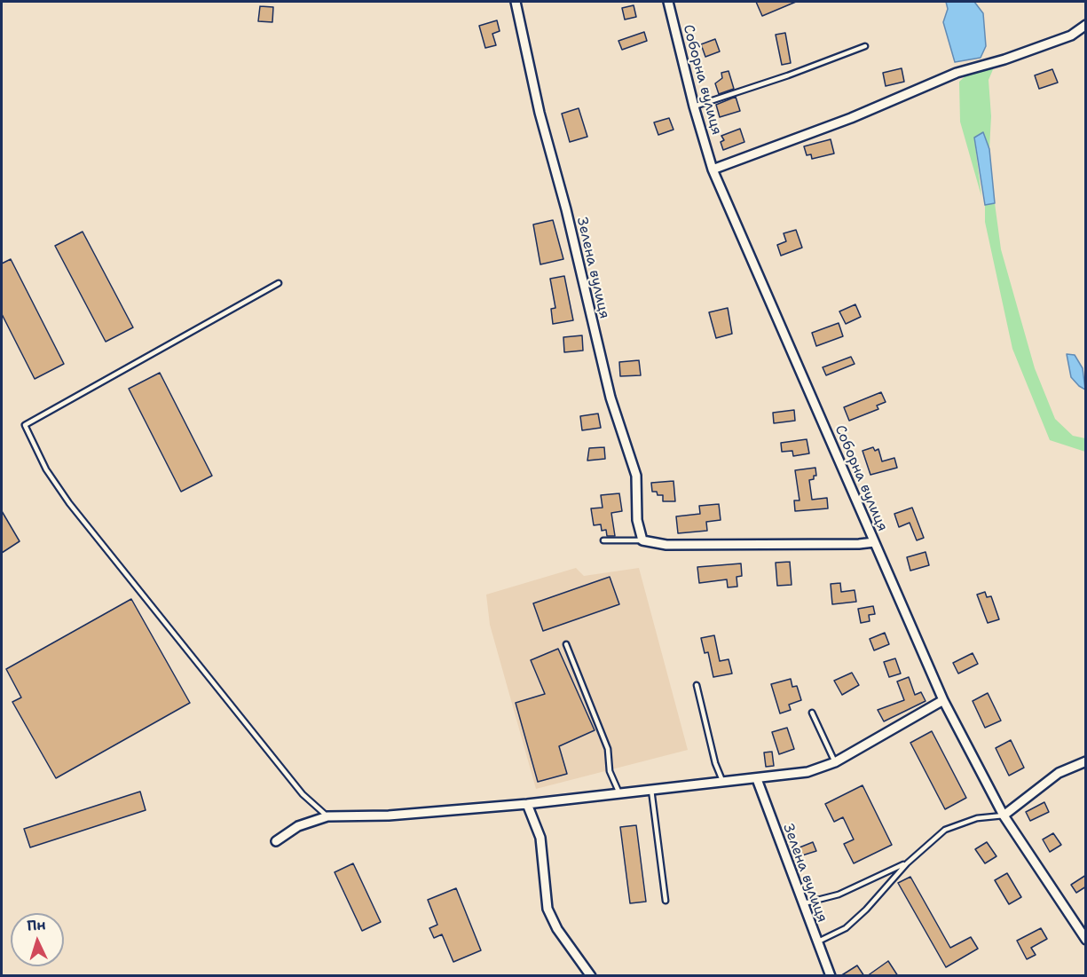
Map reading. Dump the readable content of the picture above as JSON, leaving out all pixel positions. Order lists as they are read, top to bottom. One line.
{"streets":{"street":["Соборна вулиця","Зелена вулиця"]},"north":"top"}
